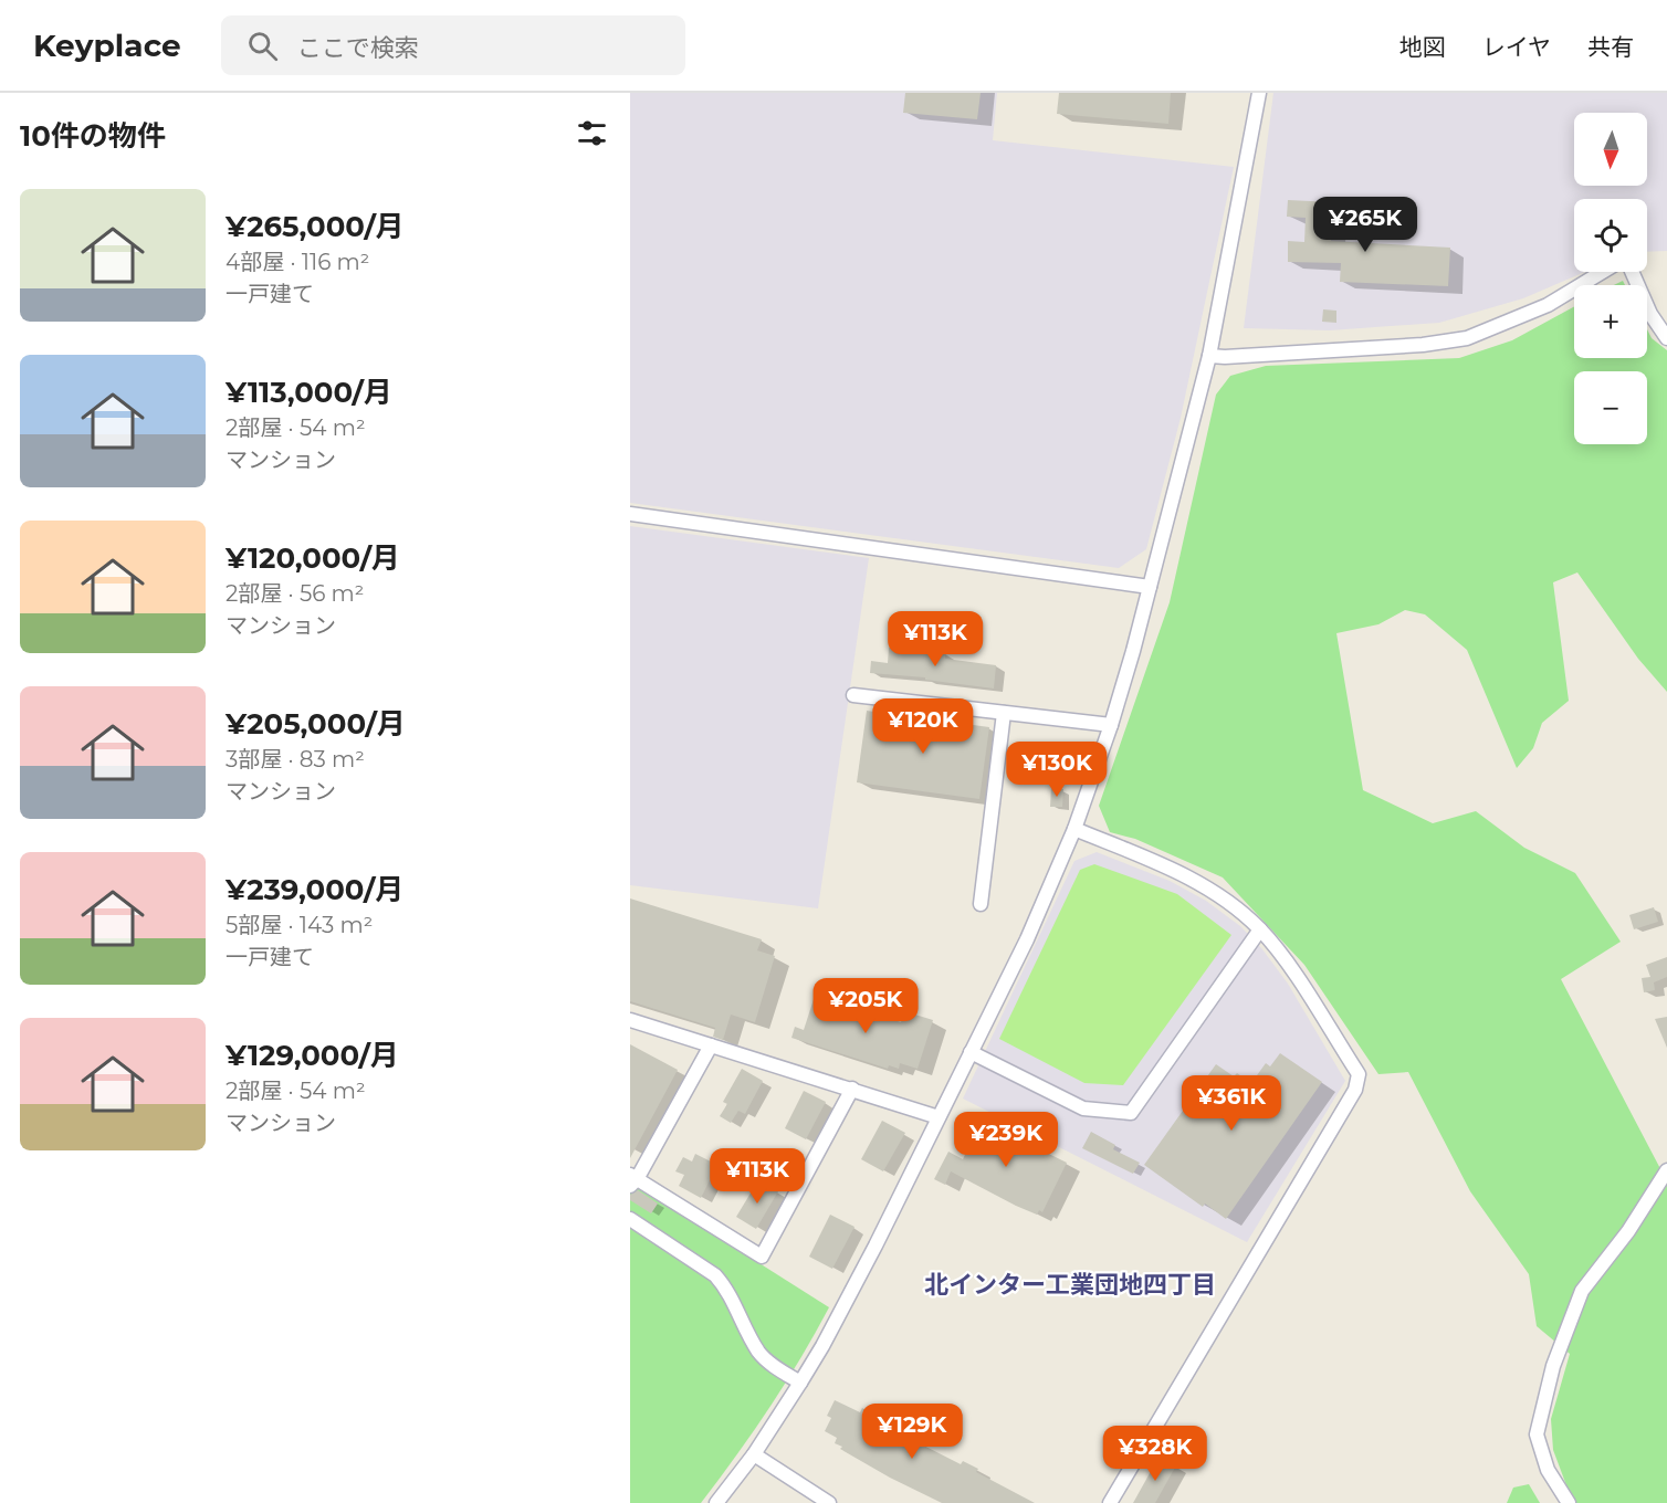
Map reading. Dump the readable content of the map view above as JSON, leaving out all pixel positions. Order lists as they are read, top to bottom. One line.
{"districts":["北インター工業団地四丁目"],"north":"bottom","page":{"header":"Keyplace","search":"ここで検索","nav":["地図","レイヤ","共有"],"heading":"10件の物件","map_buttons":["+","−"],"list":[{"name":"¥265,000/月","note":"4部屋 · 116 m² · 一戸建て"},{"name":"¥113,000/月","note":"2部屋 · 54 m² · マンション"},{"name":"¥120,000/月","note":"2部屋 · 56 m² · マンション"},{"name":"¥205,000/月","note":"3部屋 · 83 m² · マンション"},{"name":"¥239,000/月","note":"5部屋 · 143 m² · 一戸建て"},{"name":"¥129,000/月","note":"2部屋 · 54 m² · マンション"}],"price":["¥265K","¥113K","¥120K","¥130K","¥205K","¥361K","¥239K","¥113K","¥129K","¥328K"]}}
